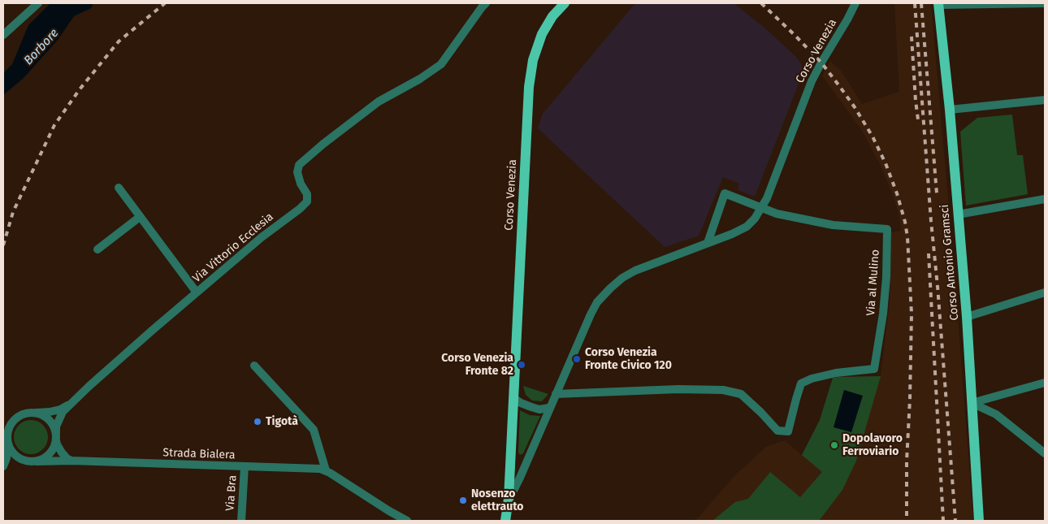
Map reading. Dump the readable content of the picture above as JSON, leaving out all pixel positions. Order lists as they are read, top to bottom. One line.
{"streets":{"main road":["Corso Venezia","Corso Antonio Gramsci"],"street":["Via Vittorio Ecclesia","Via al Mulino","Strada Bialera","Via Bra"]},"crossings":[["Corso Venezia","Via al Mulino"],["Via Vittorio Ecclesia","Strada Bialera"],["Strada Bialera","Via Bra"]],"water":["Borbore"],"places":["Corso Venezia Fronte Civico 120","Corso Venezia Fronte 82","Tigotà","Dopolavoro Ferroviario","Nosenzo elettrauto"]}
